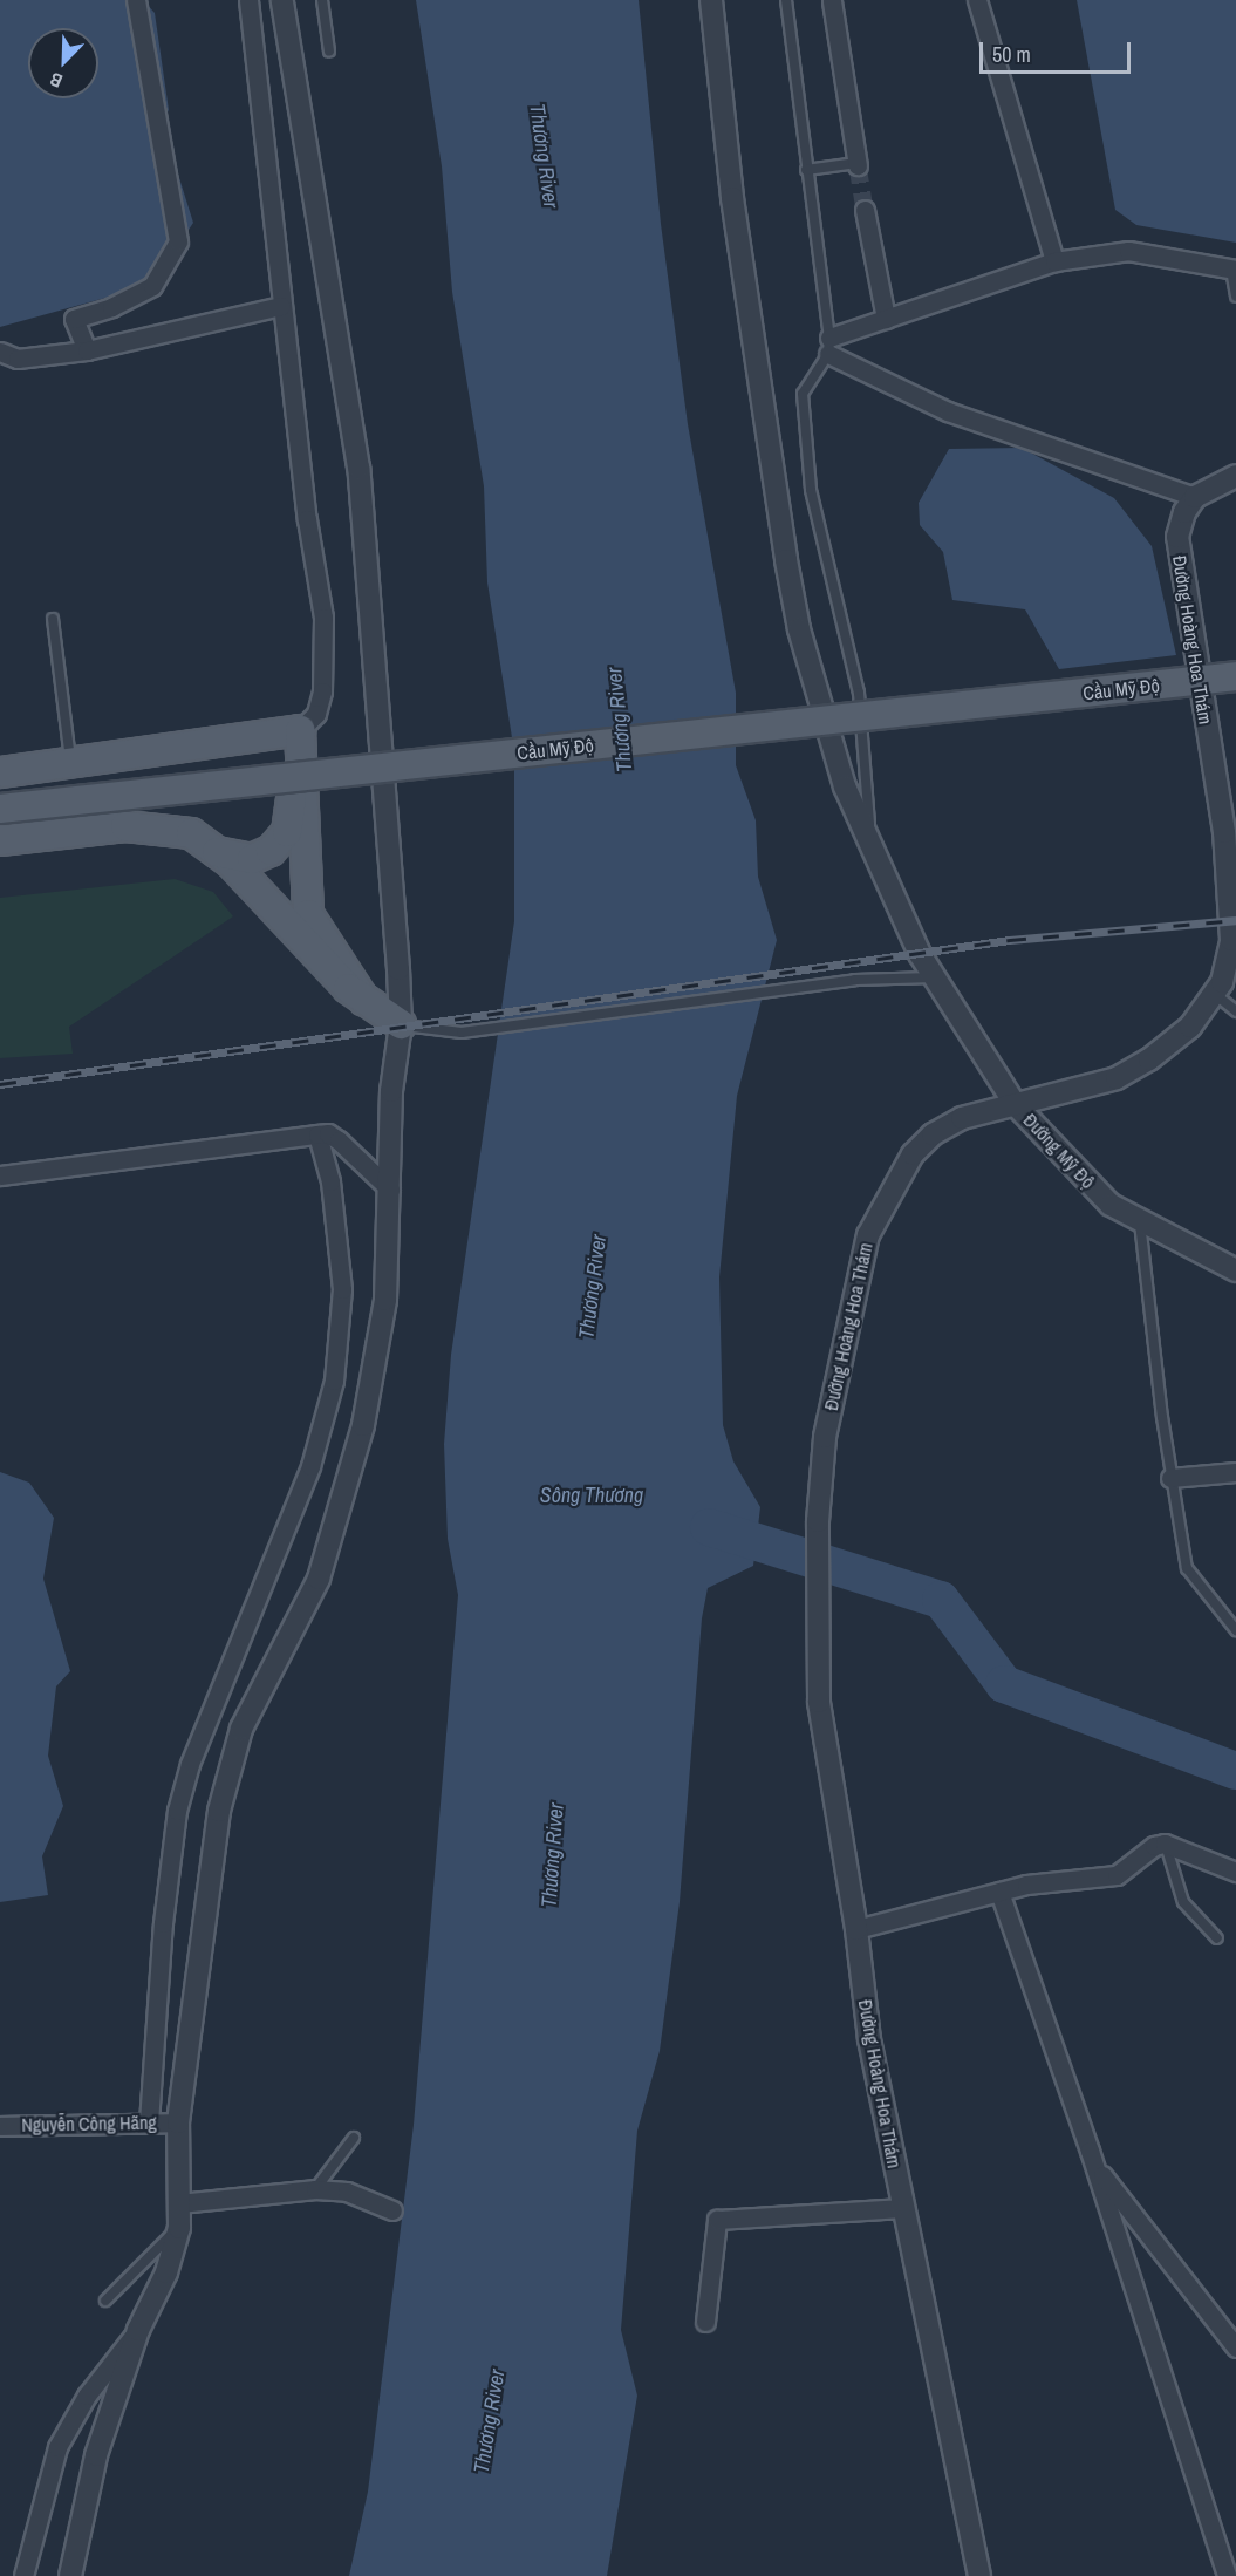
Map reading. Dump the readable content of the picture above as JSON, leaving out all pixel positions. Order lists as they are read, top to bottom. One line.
{"streets":{"main road":["Cầu Mỹ Độ"],"street":["Đường Hoàng Hoa Thám","Đường Mỹ Độ","Nguyễn Công Hãng"]},"crossings":[["Đường Hoàng Hoa Thám","Đường Mỹ Độ"]],"water":["Thương River","Sông Thương"],"scale_bar":"50 m","north":"bottom left"}
